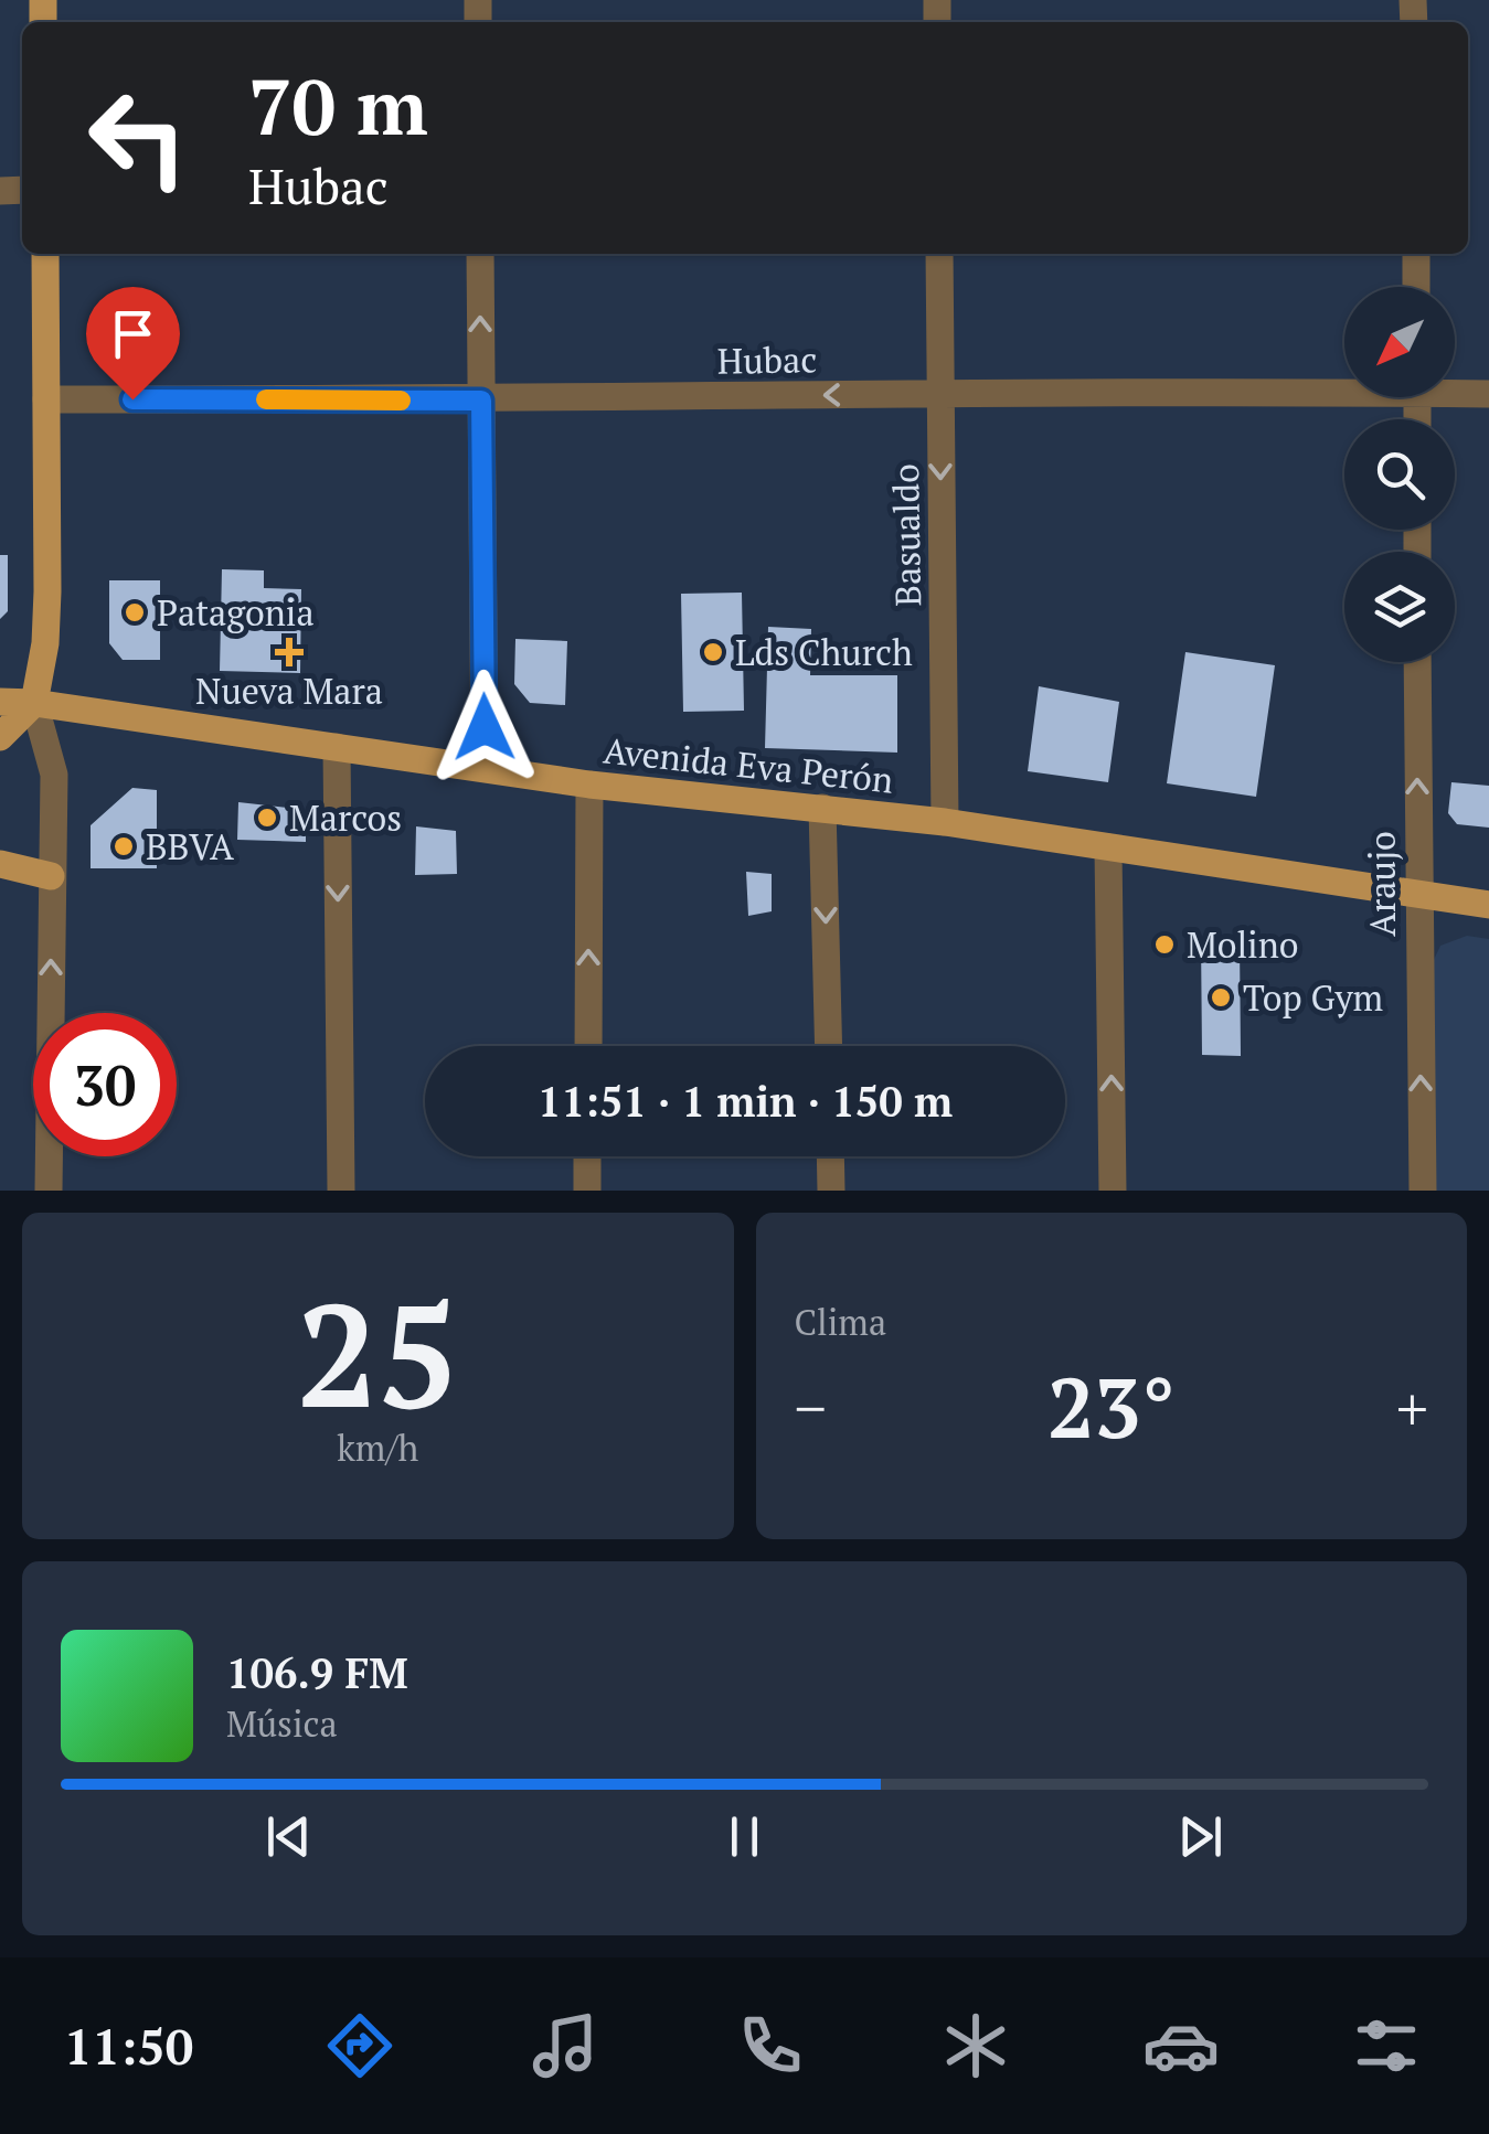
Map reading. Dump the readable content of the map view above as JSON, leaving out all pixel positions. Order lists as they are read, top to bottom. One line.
{"streets":{"main road":["Avenida Eva Perón"],"street":["Hubac","Basualdo","Araujo"]},"crossings":[["Hubac","Basualdo"],["Basualdo","Avenida Eva Perón"],["Avenida Eva Perón","Araujo"]],"one_way":["Basualdo","Araujo"],"places":{"other":["Patagonia","Lds Church","Marcos","BBVA","Molino","Top Gym"],"health":["Nueva Mara"]},"north":"bottom left","page":{"turn":["70 m","Hubac"],"limit":"30","trip":"11:51 · 1 min · 150 m","tile":[["25","km/h"],"Clima"],"heat":["−","23°","+"],"song":["106.9 FM","Música"],"tabs":"11:50"}}
